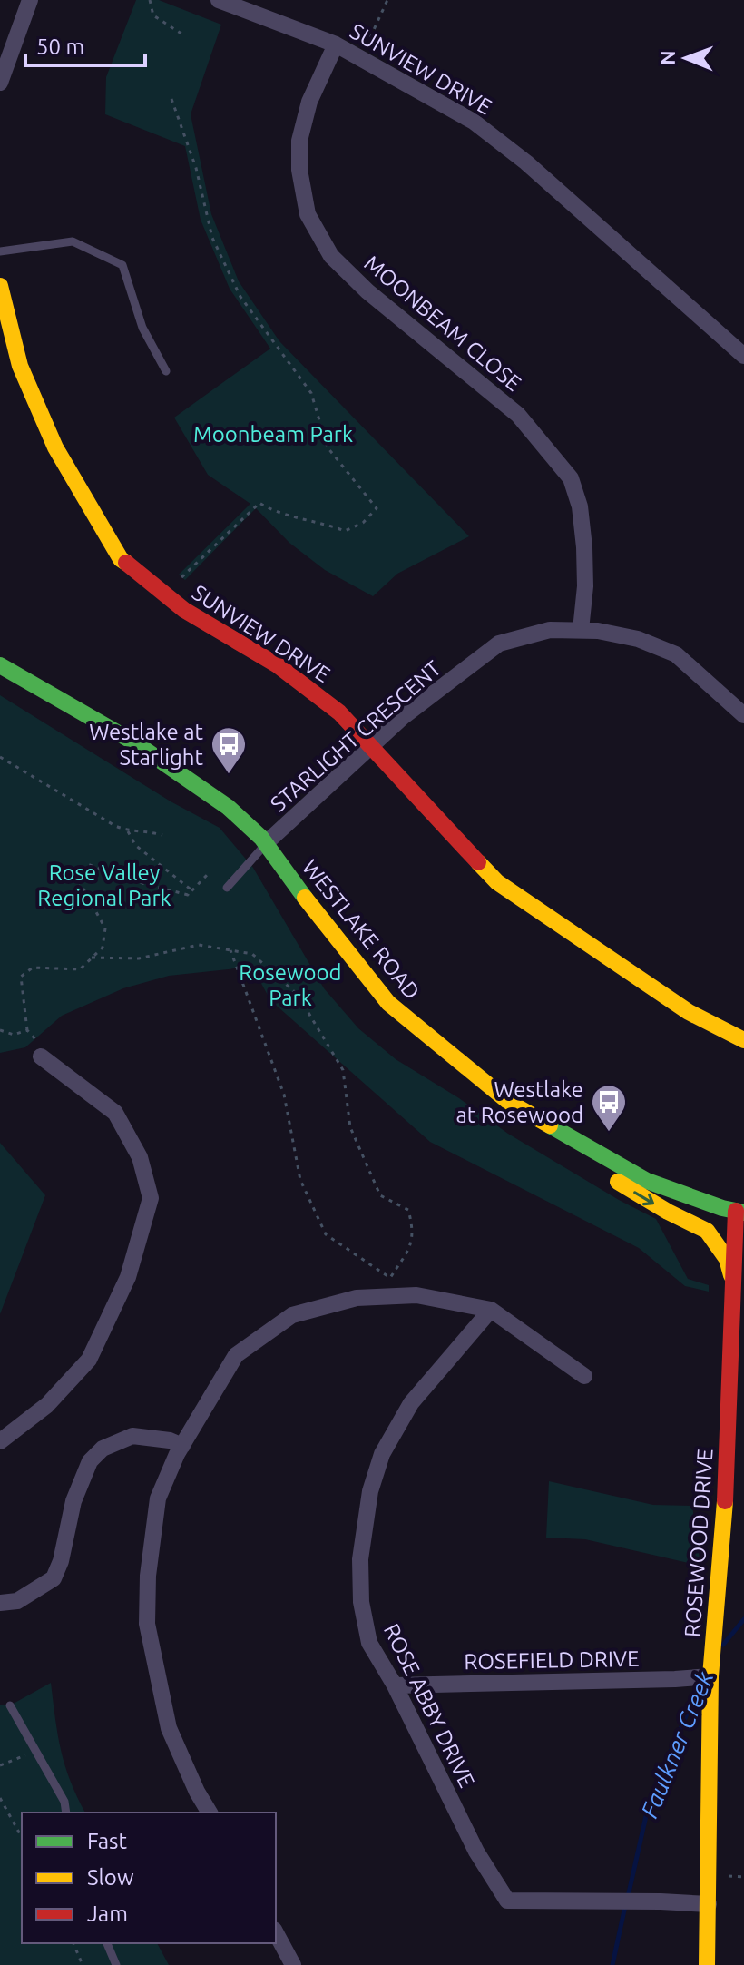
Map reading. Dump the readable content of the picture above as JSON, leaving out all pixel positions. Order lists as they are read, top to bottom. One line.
{"streets":{"street":["SUNVIEW DRIVE","MOONBEAM CLOSE","STARLIGHT CRESCENT","WESTLAKE ROAD","ROSEWOOD DRIVE","ROSEFIELD DRIVE","ROSE ABBY DRIVE"]},"crossings":[["SUNVIEW DRIVE","MOONBEAM CLOSE"],["SUNVIEW DRIVE","STARLIGHT CRESCENT"],["MOONBEAM CLOSE","STARLIGHT CRESCENT"],["STARLIGHT CRESCENT","WESTLAKE ROAD"],["WESTLAKE ROAD","ROSEWOOD DRIVE"],["ROSEWOOD DRIVE","ROSEFIELD DRIVE"],["ROSEWOOD DRIVE","ROSE ABBY DRIVE"],["ROSEFIELD DRIVE","ROSE ABBY DRIVE"]],"water":["Faulkner Creek"],"parks":["Moonbeam Park","Rose Valley Regional Park","Rosewood Park"],"places":{"bus stop":["Westlake at Starlight","Westlake at Rosewood"]},"legend":["Fast","Slow","Jam"],"scale_bar":"50 m","north":"left"}
